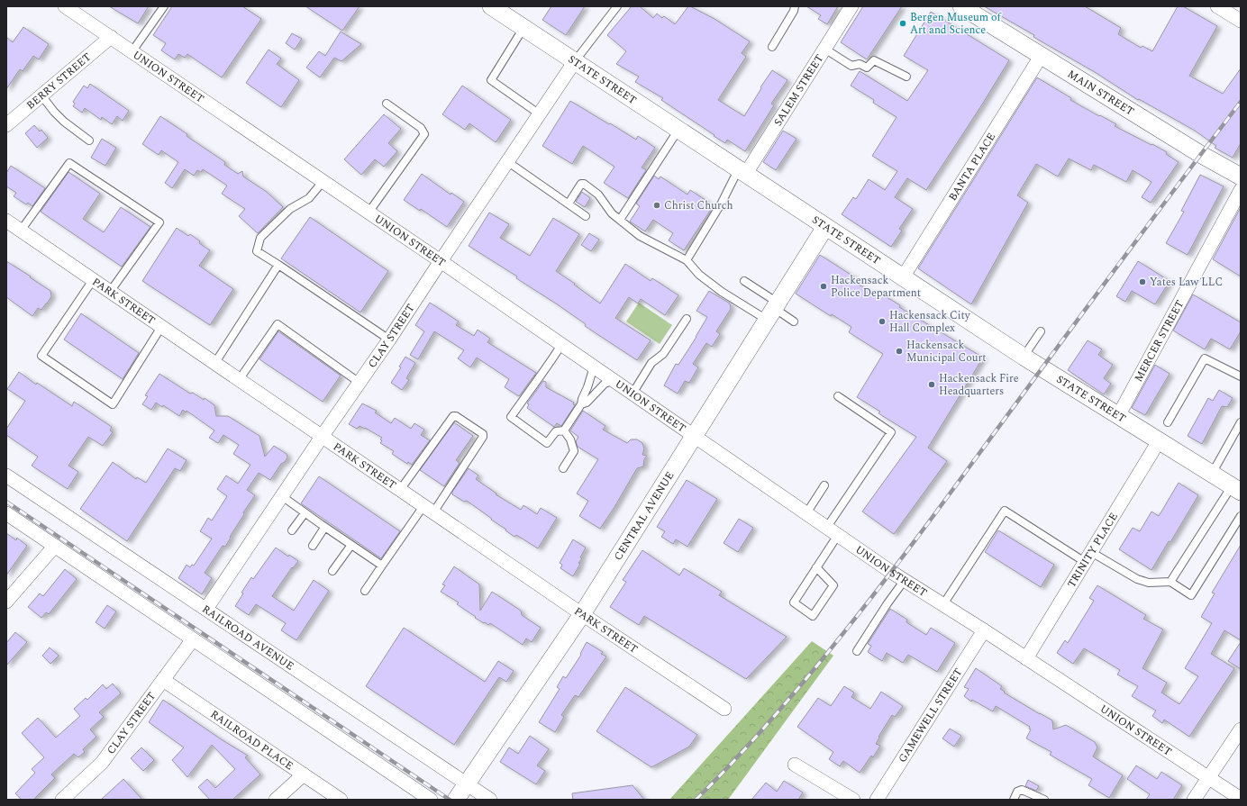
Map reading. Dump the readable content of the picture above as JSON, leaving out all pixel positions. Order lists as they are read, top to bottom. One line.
{"streets":{"street":["UNION STREET","STATE STREET","BERRY STREET","SALEM STREET","MAIN STREET","BANTA PLACE","PARK STREET","CLAY STREET","MERCER STREET","CENTRAL AVENUE","TRINITY PLACE","RAILROAD AVENUE","GAMEWELL STREET","RAILROAD PLACE"]},"crossings":[["UNION STREET","BERRY STREET"],["UNION STREET","CLAY STREET"],["UNION STREET","CENTRAL AVENUE"],["UNION STREET","TRINITY PLACE"],["UNION STREET","GAMEWELL STREET"],["STATE STREET","SALEM STREET"],["STATE STREET","BANTA PLACE"],["STATE STREET","CLAY STREET"],["STATE STREET","MERCER STREET"],["STATE STREET","CENTRAL AVENUE"],["STATE STREET","TRINITY PLACE"],["MAIN STREET","BANTA PLACE"],["PARK STREET","CLAY STREET"],["PARK STREET","CENTRAL AVENUE"],["CLAY STREET","RAILROAD AVENUE"],["CLAY STREET","RAILROAD PLACE"],["CENTRAL AVENUE","RAILROAD AVENUE"]],"places":["Bergen Museum of Art and Science","Christ Church","Yates Law LLC","Hackensack Police Department","Hackensack City Hall Complex","Hackensack Municipal Court","Hackensack Fire Headquarters"]}
